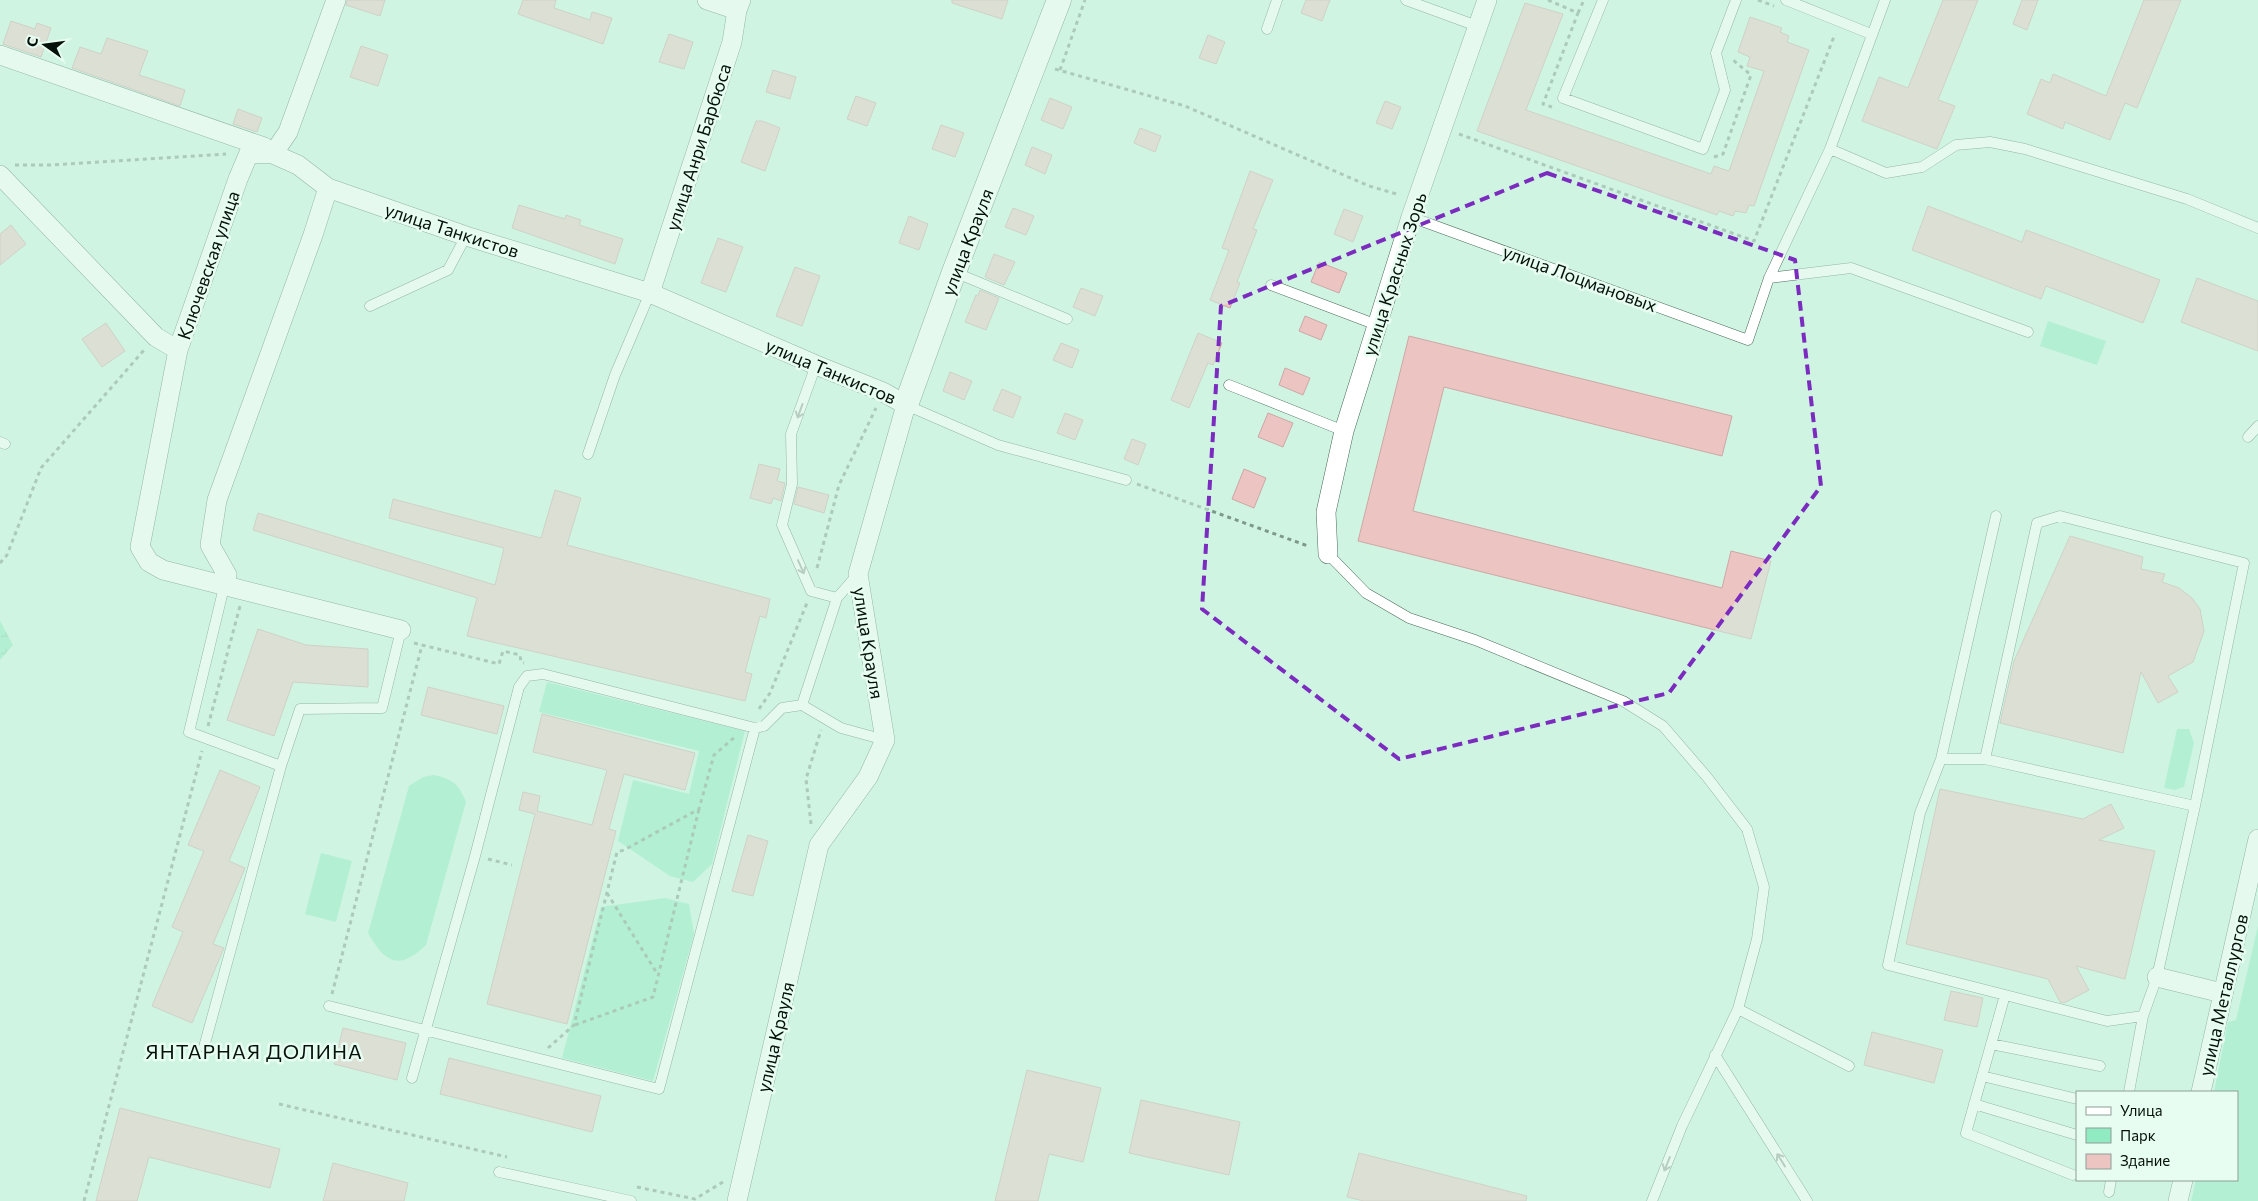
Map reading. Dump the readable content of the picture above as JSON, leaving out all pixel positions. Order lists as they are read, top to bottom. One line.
{"streets":{"street":["улица Анри Барбюса","улица Танкистов","улица Крауля","Ключевская улица","улица Красных Зорь","улица Металлургов"],"lane":["улица Лоцмановых"]},"crossings":[["улица Анри Барбюса","улица Танкистов"],["улица Танкистов","улица Крауля"],["улица Красных Зорь","улица Лоцмановых"]],"districts":["ЯНТАРНАЯ ДОЛИНА"],"legend":["Улица","Парк","Здание"],"north":"left"}
